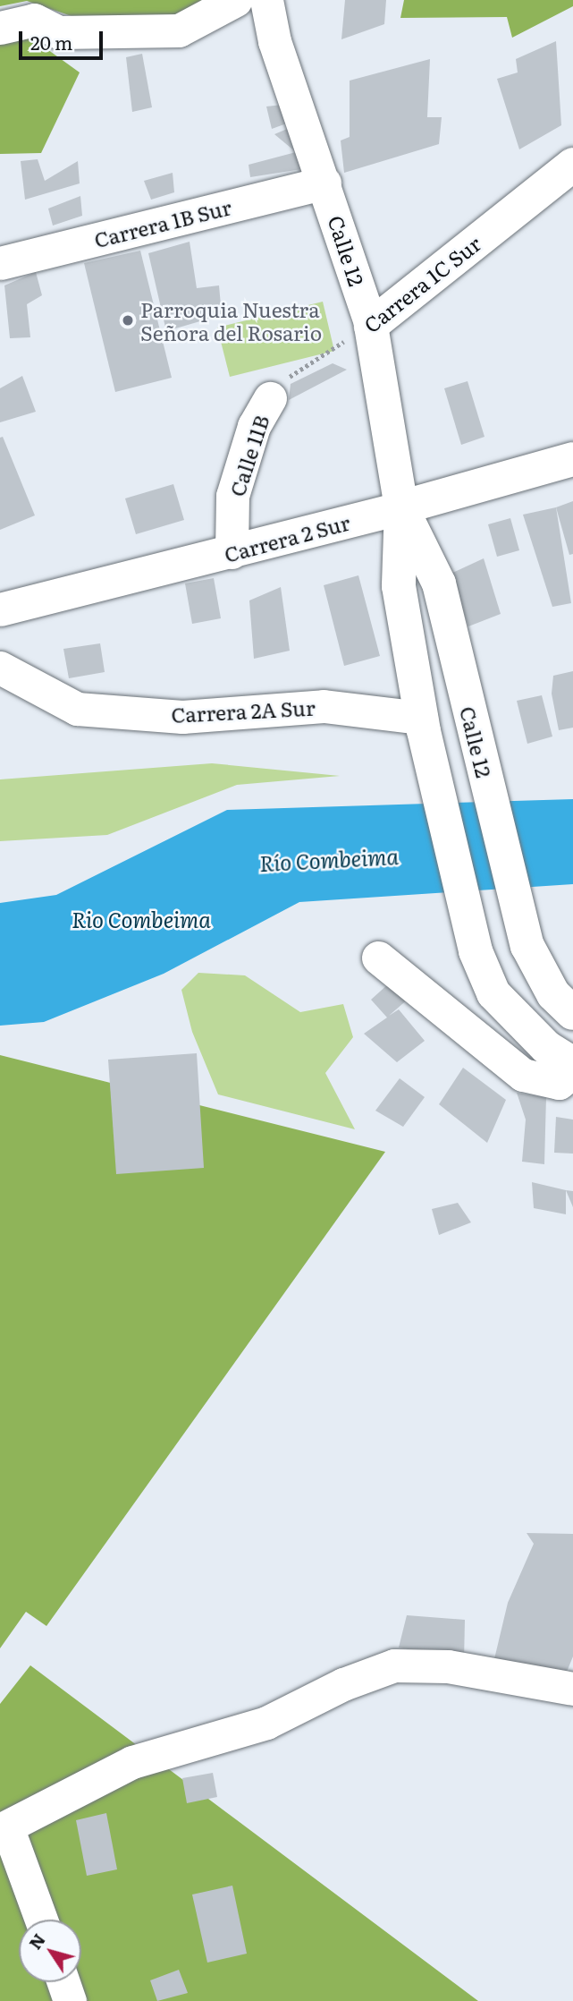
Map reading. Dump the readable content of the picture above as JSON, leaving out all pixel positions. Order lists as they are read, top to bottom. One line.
{"streets":{"main road":["Calle 12","Carrera 1C Sur","Carrera 2 Sur"],"street":["Carrera 1B Sur","Calle 11B","Carrera 2A Sur"]},"crossings":[["Carrera 1B Sur","Calle 12"],["Calle 12","Carrera 1C Sur"],["Calle 12","Carrera 2 Sur"],["Calle 12","Carrera 2A Sur"],["Carrera 1C Sur","Calle 11B"],["Calle 11B","Carrera 2 Sur"]],"water":["Río Combeima","Rio Combeima"],"places":["Parroquia Nuestra Señora del Rosario"],"scale_bar":"20 m","north":"top left"}
